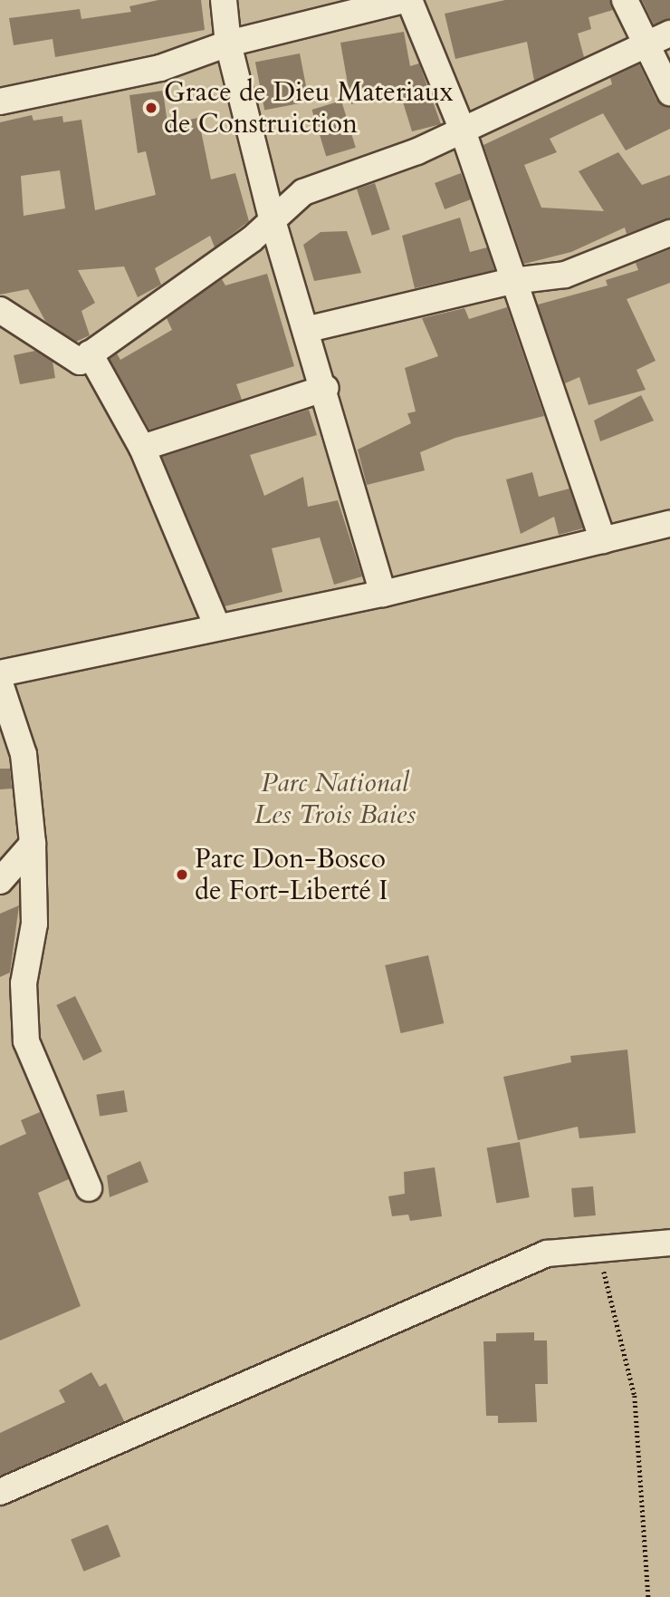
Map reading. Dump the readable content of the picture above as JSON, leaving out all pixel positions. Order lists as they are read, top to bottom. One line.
{"parks":["Parc National Les Trois Baies"],"places":["Grace de Dieu Materiaux de Construiction","Parc Don-Bosco de Fort-Liberté I"]}
